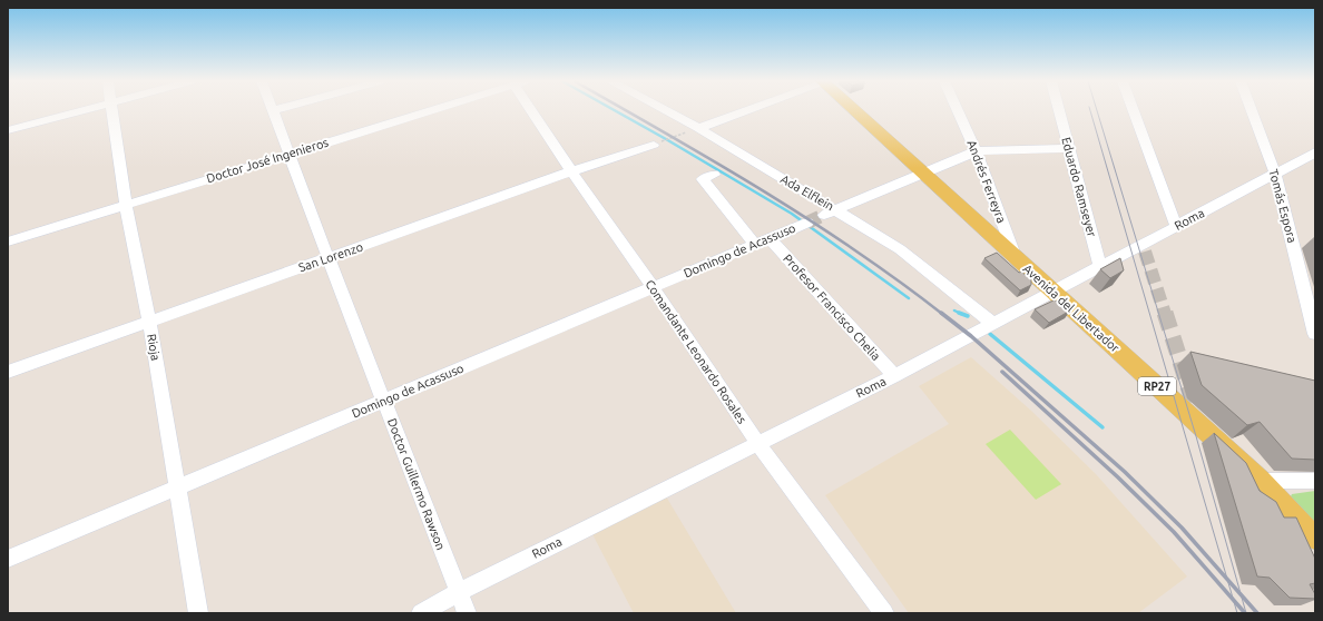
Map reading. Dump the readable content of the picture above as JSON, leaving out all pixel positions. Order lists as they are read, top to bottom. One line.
{"streets":{"main road":["Avenida del Libertador","RP27"],"street":["Doctor José Ingenieros","Andrés Ferreyra","Eduardo Ramseyer","Ada Elflein","Tomás Espora","Roma","Domingo de Acassuso","San Lorenzo","Profesor Francisco Chelia","Rioja","Comandante Leonardo Rosales","Doctor Guillermo Rawson"]},"crossings":[["Doctor José Ingenieros","Rioja"],["Doctor José Ingenieros","Doctor Guillermo Rawson"],["Andrés Ferreyra","Avenida del Libertador"],["Eduardo Ramseyer","Roma"],["Ada Elflein","Roma"],["Tomás Espora","Roma"],["Roma","Profesor Francisco Chelia"],["Roma","Avenida del Libertador"],["Roma","Comandante Leonardo Rosales"],["Roma","Doctor Guillermo Rawson"],["Domingo de Acassuso","Profesor Francisco Chelia"],["Domingo de Acassuso","Rioja"],["Domingo de Acassuso","Comandante Leonardo Rosales"],["Domingo de Acassuso","Doctor Guillermo Rawson"],["San Lorenzo","Rioja"],["San Lorenzo","Comandante Leonardo Rosales"],["San Lorenzo","Doctor Guillermo Rawson"]]}
